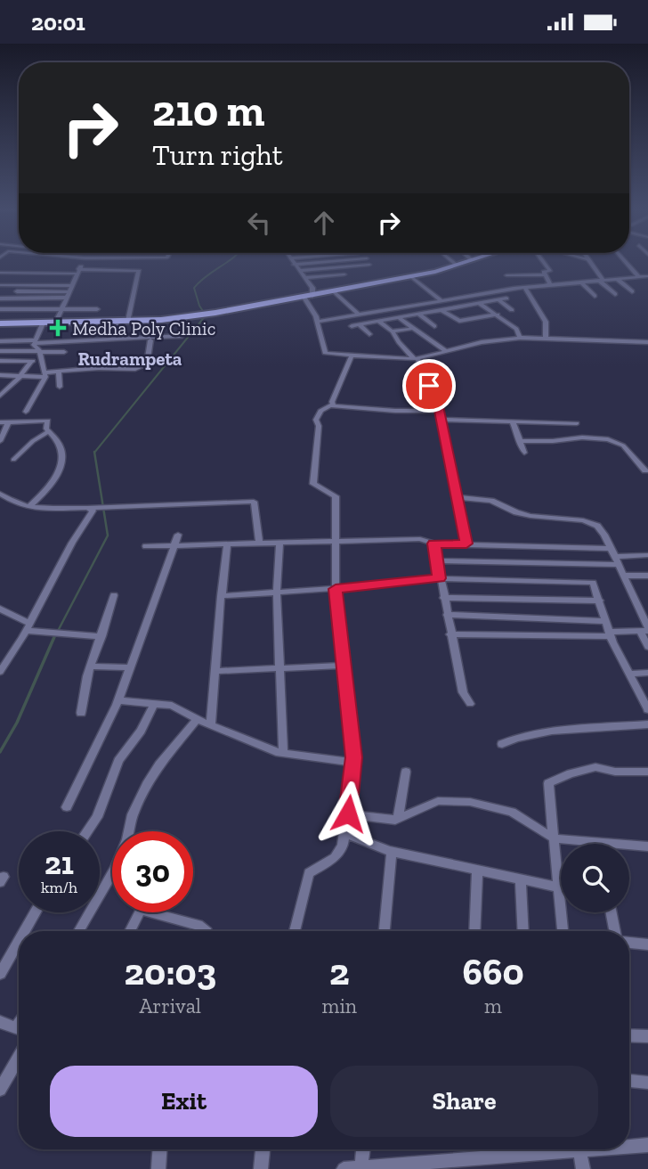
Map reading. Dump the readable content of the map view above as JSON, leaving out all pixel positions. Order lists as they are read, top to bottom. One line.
{"districts":["Rudrampeta"],"places":{"health":["Medha Poly Clinic"]},"page":{"status":"20:01","turn":["210 m","Turn right"],"speed":"21 km/h","limit":"30","eta":["20:03","Arrival","2","min","660","m"],"buttons":["Exit","Share"]}}
